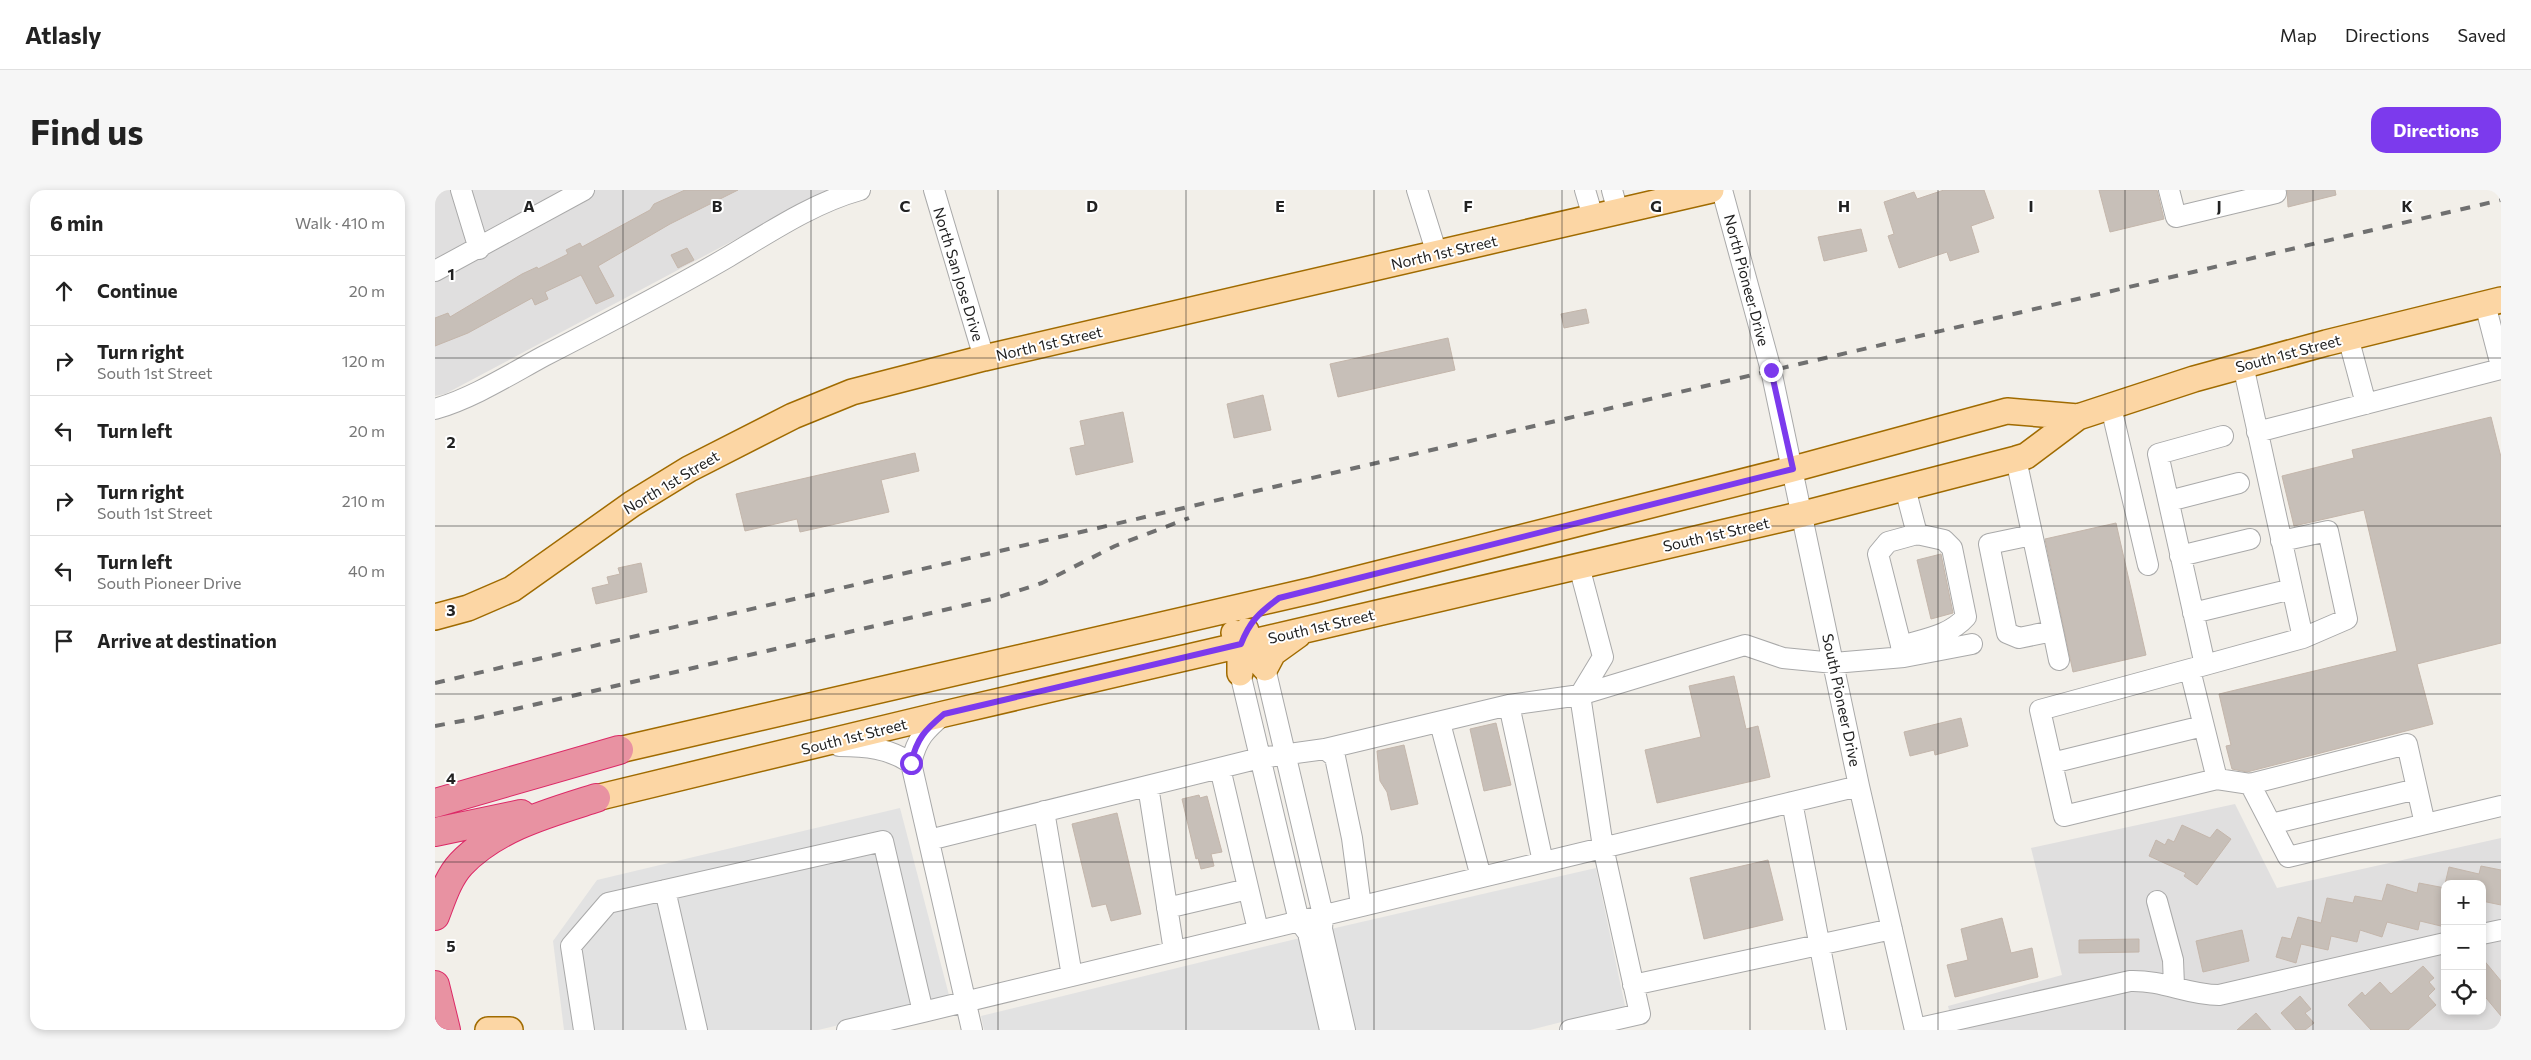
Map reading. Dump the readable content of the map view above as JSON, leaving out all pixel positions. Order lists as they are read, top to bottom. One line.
{"streets":{"highway":["South 1st Street"],"main road":["North 1st Street"],"street":["North San Jose Drive","North Pioneer Drive","South Pioneer Drive"]},"crossings":[["North 1st Street","North San Jose Drive"],["North Pioneer Drive","South Pioneer Drive"],["South 1st Street","South Pioneer Drive"]],"page":{"header":"Atlasly","nav":["Map","Directions","Saved"],"buttons":"Directions","title":"Find us","heading":["6 min","Walk · 410 m"],"list":[["Continue","20 m"],["Turn right","South 1st Street","120 m"],["Turn left","20 m"],["Turn right","South 1st Street","210 m"],["Turn left","South Pioneer Drive","40 m"],"Arrive at destination"],"map_buttons":["+","−"]},"grid":{"columns":["A","B","C","D","E","F","G","H","I","J","K"],"rows":["1","2","3","4","5"]}}
